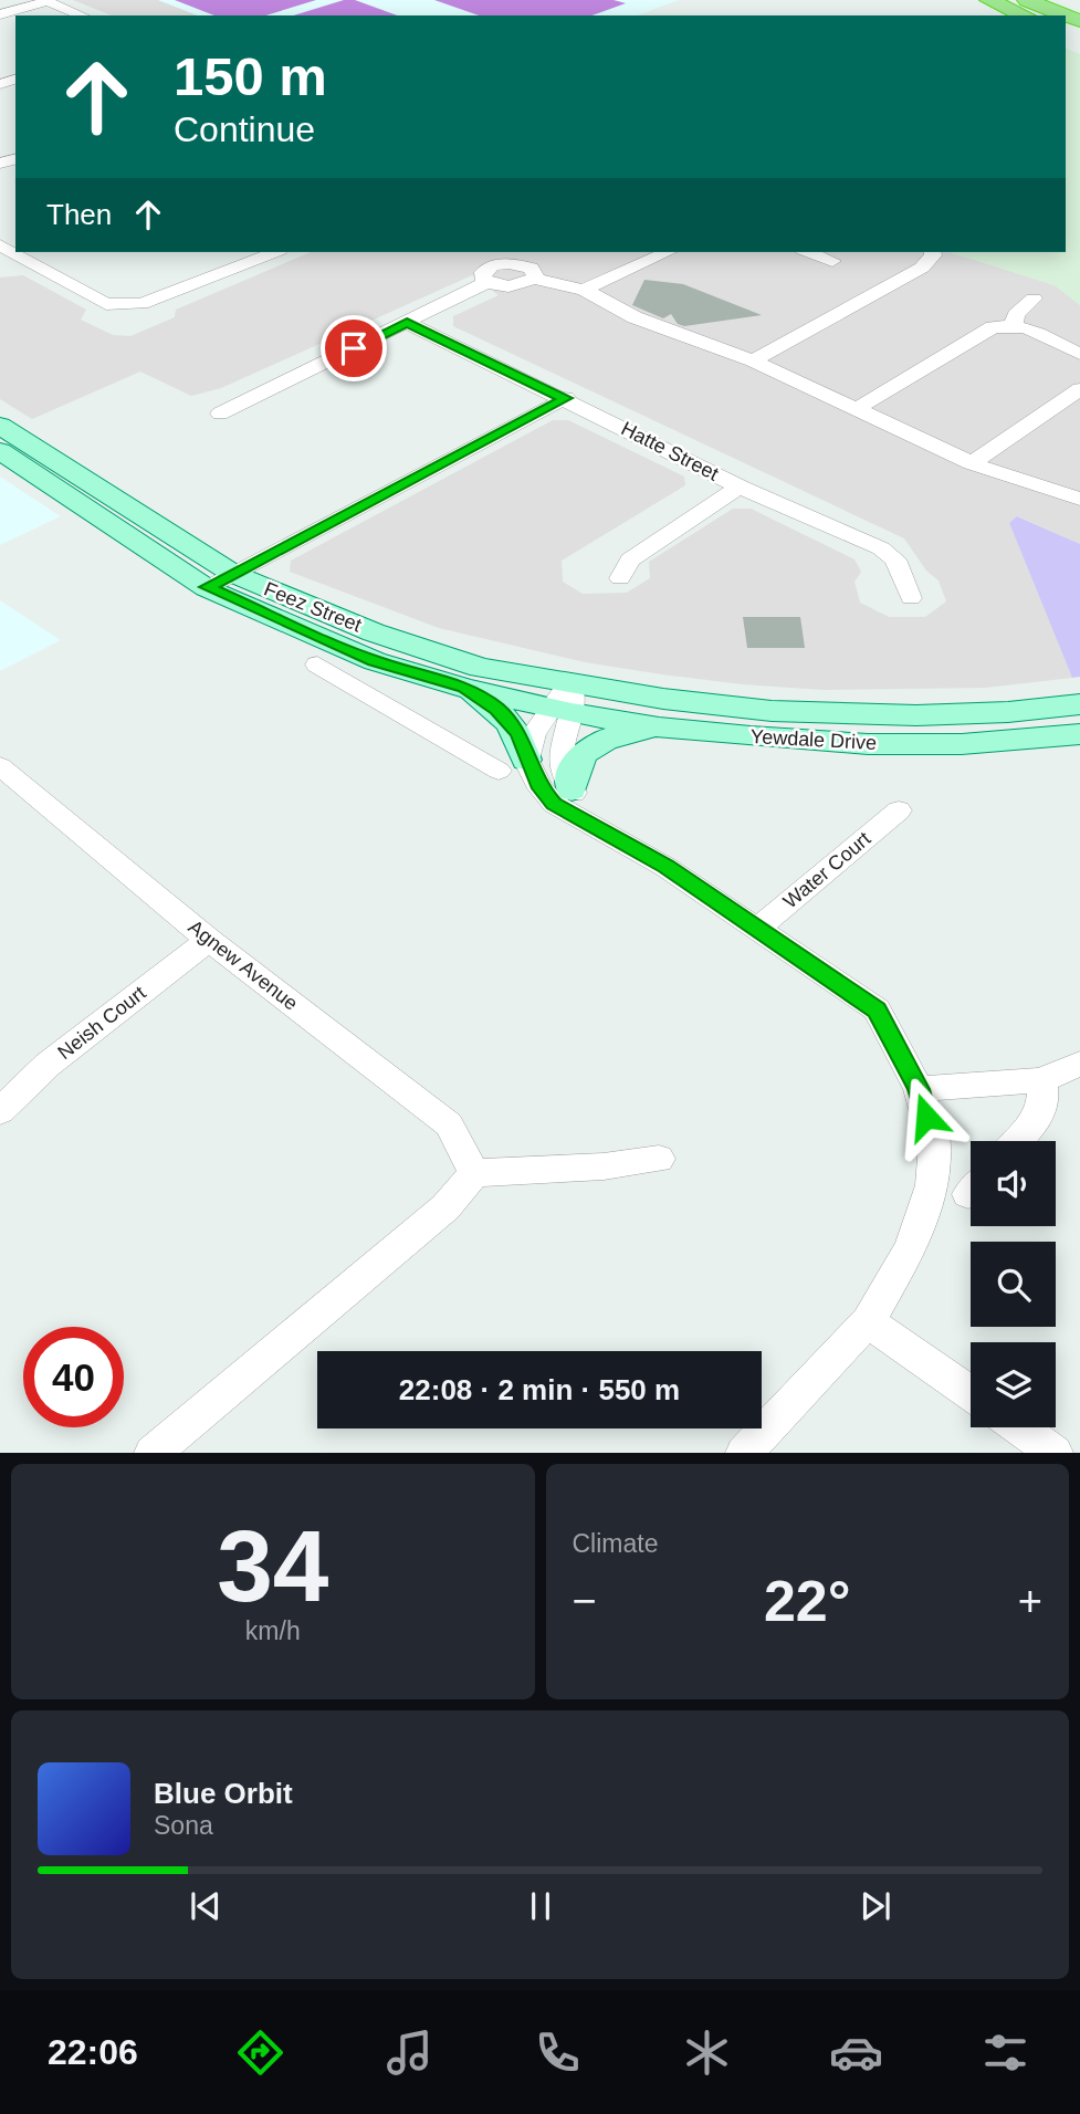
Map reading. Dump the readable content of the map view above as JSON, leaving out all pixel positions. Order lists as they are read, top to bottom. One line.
{"streets":{"main road":["Feez Street","Yewdale Drive"],"street":["Hatte Street","Water Court","Agnew Avenue","Neish Court"]},"crossings":[["Feez Street","Yewdale Drive"],["Agnew Avenue","Neish Court"]],"page":{"turn":["150 m","Continue"],"then":"Then","limit":"40","trip":"22:08 · 2 min · 550 m","tile":[["34","km/h"],"Climate"],"heat":["−","22°","+"],"song":["Blue Orbit","Sona"],"tabs":"22:06"}}
